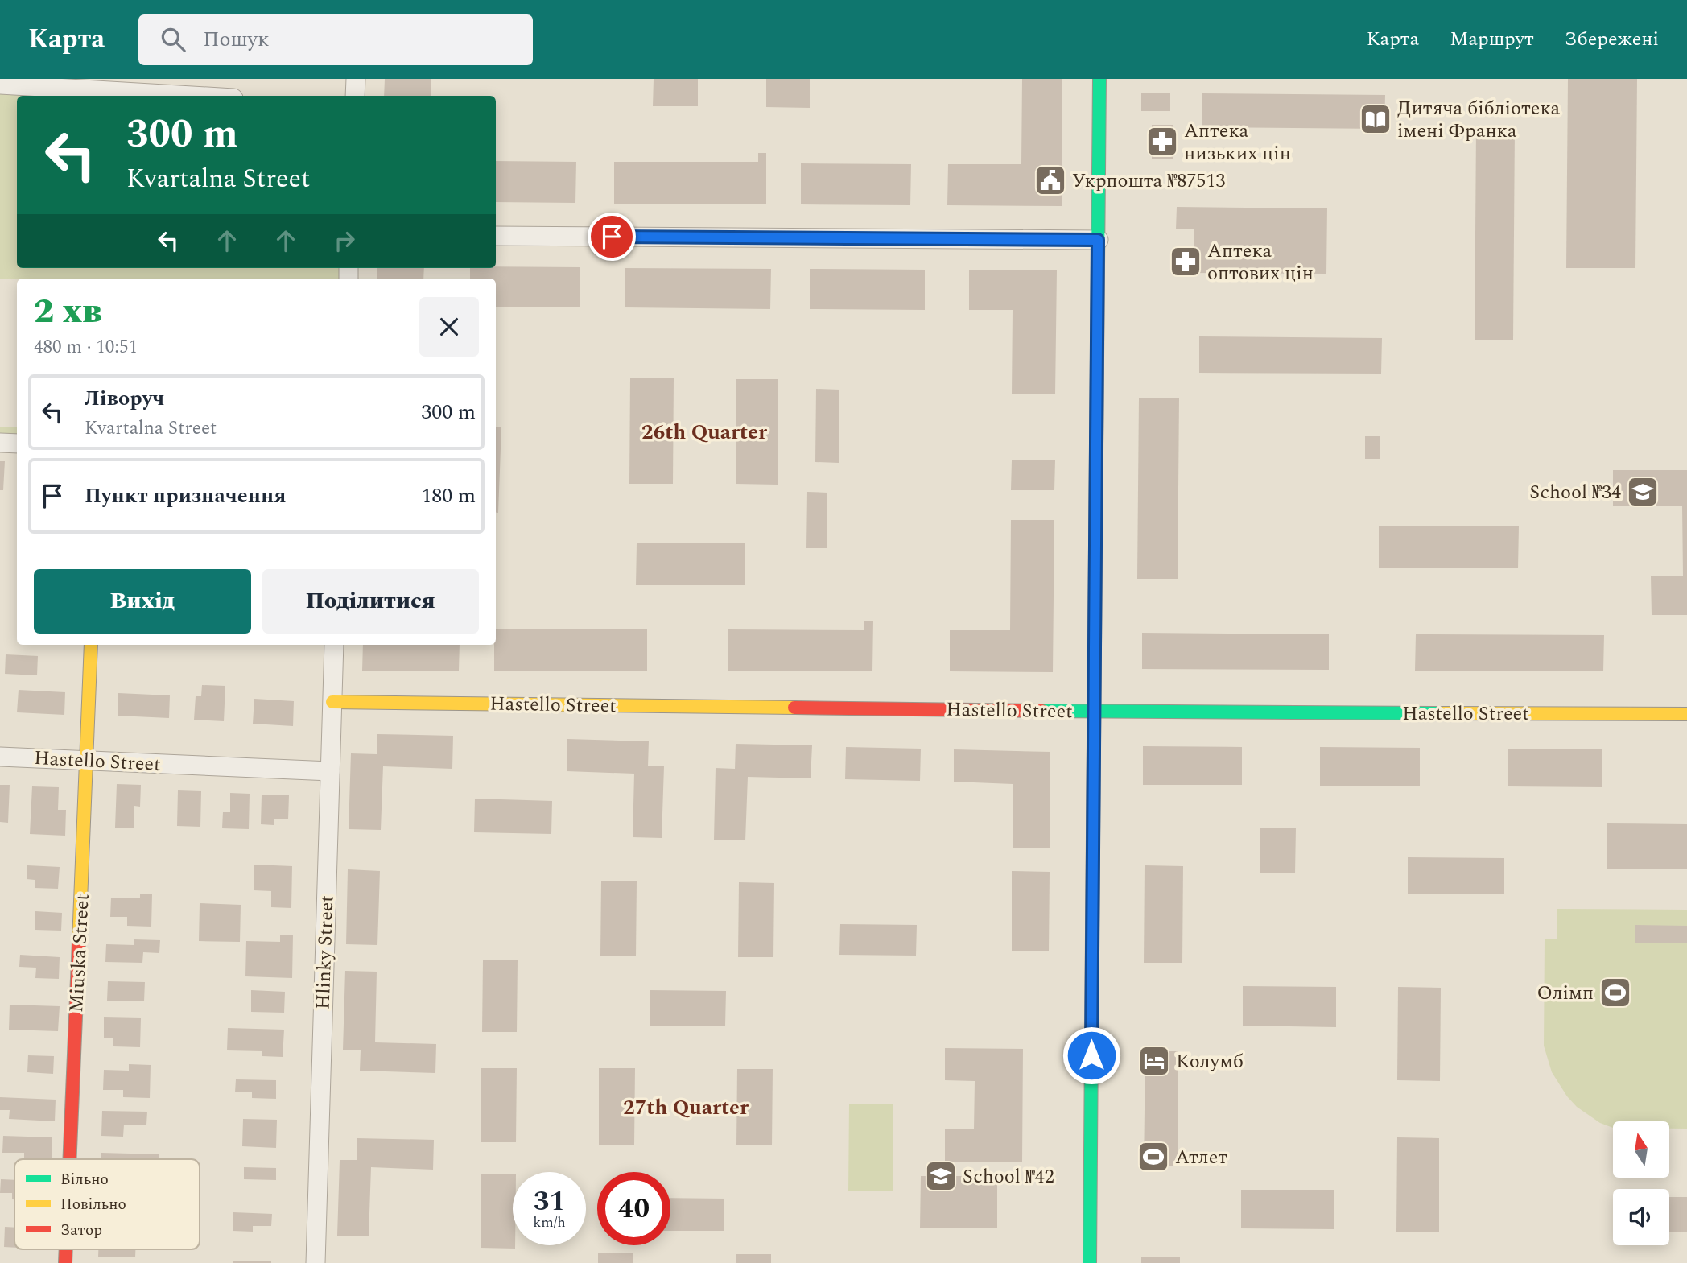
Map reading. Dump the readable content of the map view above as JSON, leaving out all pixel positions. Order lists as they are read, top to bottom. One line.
{"streets":{"street":["Hastello Street","Hlinky Street","Miuska Street"]},"crossings":[["Hastello Street","Hlinky Street"],["Hastello Street","Miuska Street"]],"districts":["26th Quarter","27th Quarter"],"places":{"library":["Дитяча бібліотека імені Франка"],"pharmacy":["Аптека низьких цін","Аптека оптових цін"],"public building":["Укрпошта №87513"],"school or university":["School №34","School №42"],"sports":["Олімп","Атлет"],"hotel":["Колумб"]},"legend":["Вільно","Повільно","Затор"],"north":"top","page":{"header":"Карта","search":"Пошук","nav":["Карта","Маршрут","Збережені"],"turn":["300 m","Kvartalna Street"],"heading":["2 хв","480 m · 10:51"],"list":[{"name":"Ліворуч","note":"Kvartalna Street","value":"300 m"},{"name":"Пункт призначення","value":"180 m"}],"buttons":["Вихід","Поділитися"],"speed":"31 km/h","limit":"40"}}
